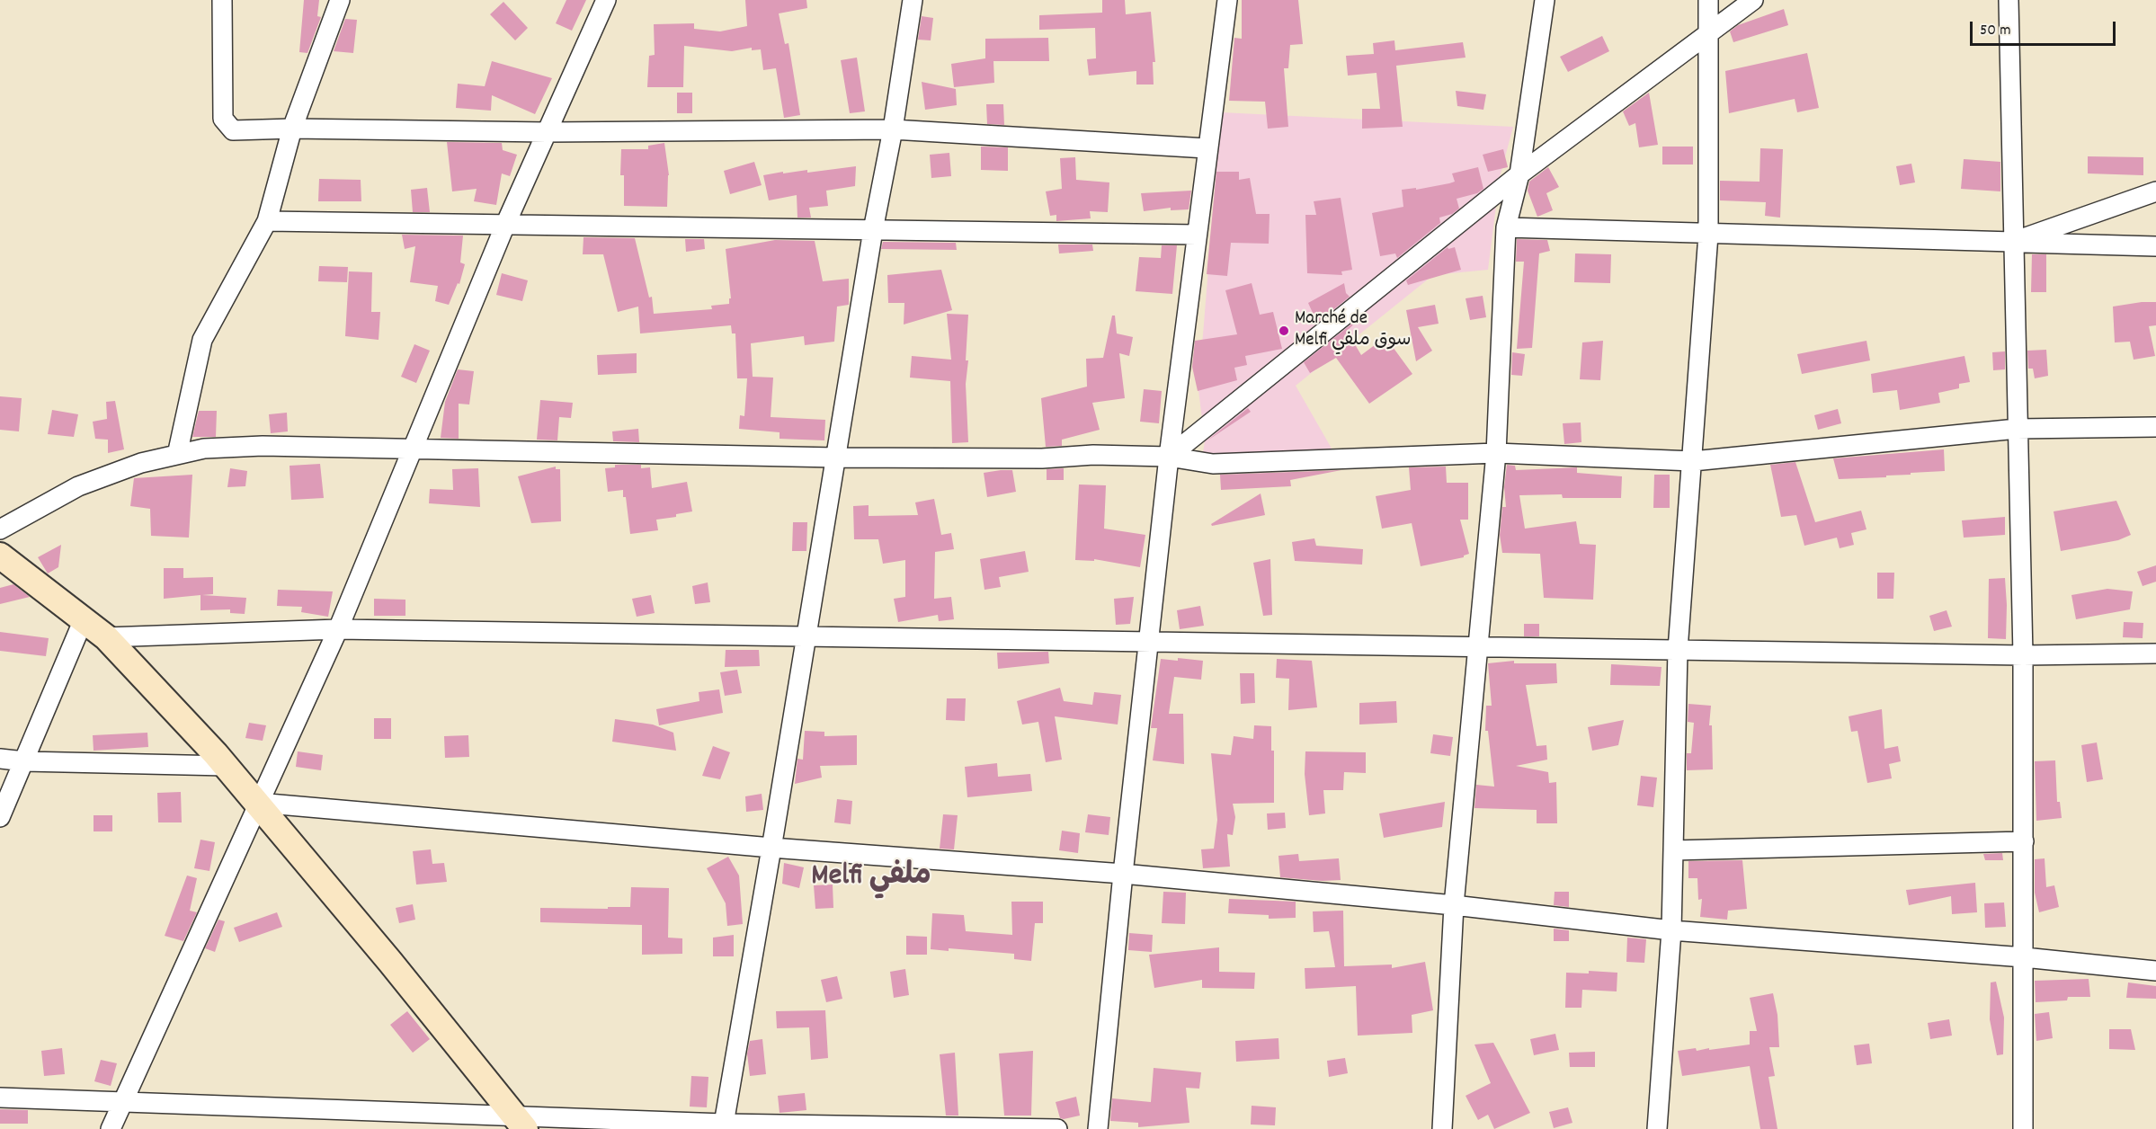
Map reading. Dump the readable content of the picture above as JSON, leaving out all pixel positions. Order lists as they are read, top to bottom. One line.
{"districts":["Melfi ملفي"],"places":["Marché de Melfi سوق ملفي"],"scale_bar":"50 m"}
